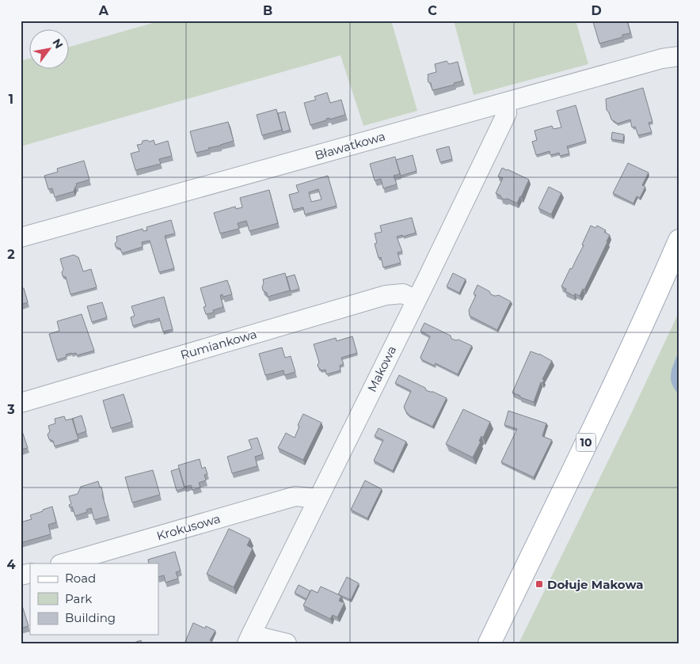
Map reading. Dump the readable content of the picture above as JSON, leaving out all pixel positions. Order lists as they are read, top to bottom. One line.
{"streets":{"main road":["10"],"street":["Bławatkowa","Rumiankowa","Makowa","Krokusowa"]},"crossings":[["Bławatkowa","Makowa"],["Rumiankowa","Makowa"],["Makowa","Krokusowa"]],"places":{"transit":["Dołuje Makowa"]},"legend":["Road","Park","Building"],"north":"top right","grid":{"columns":["A","B","C","D"],"rows":["1","2","3","4"]}}
